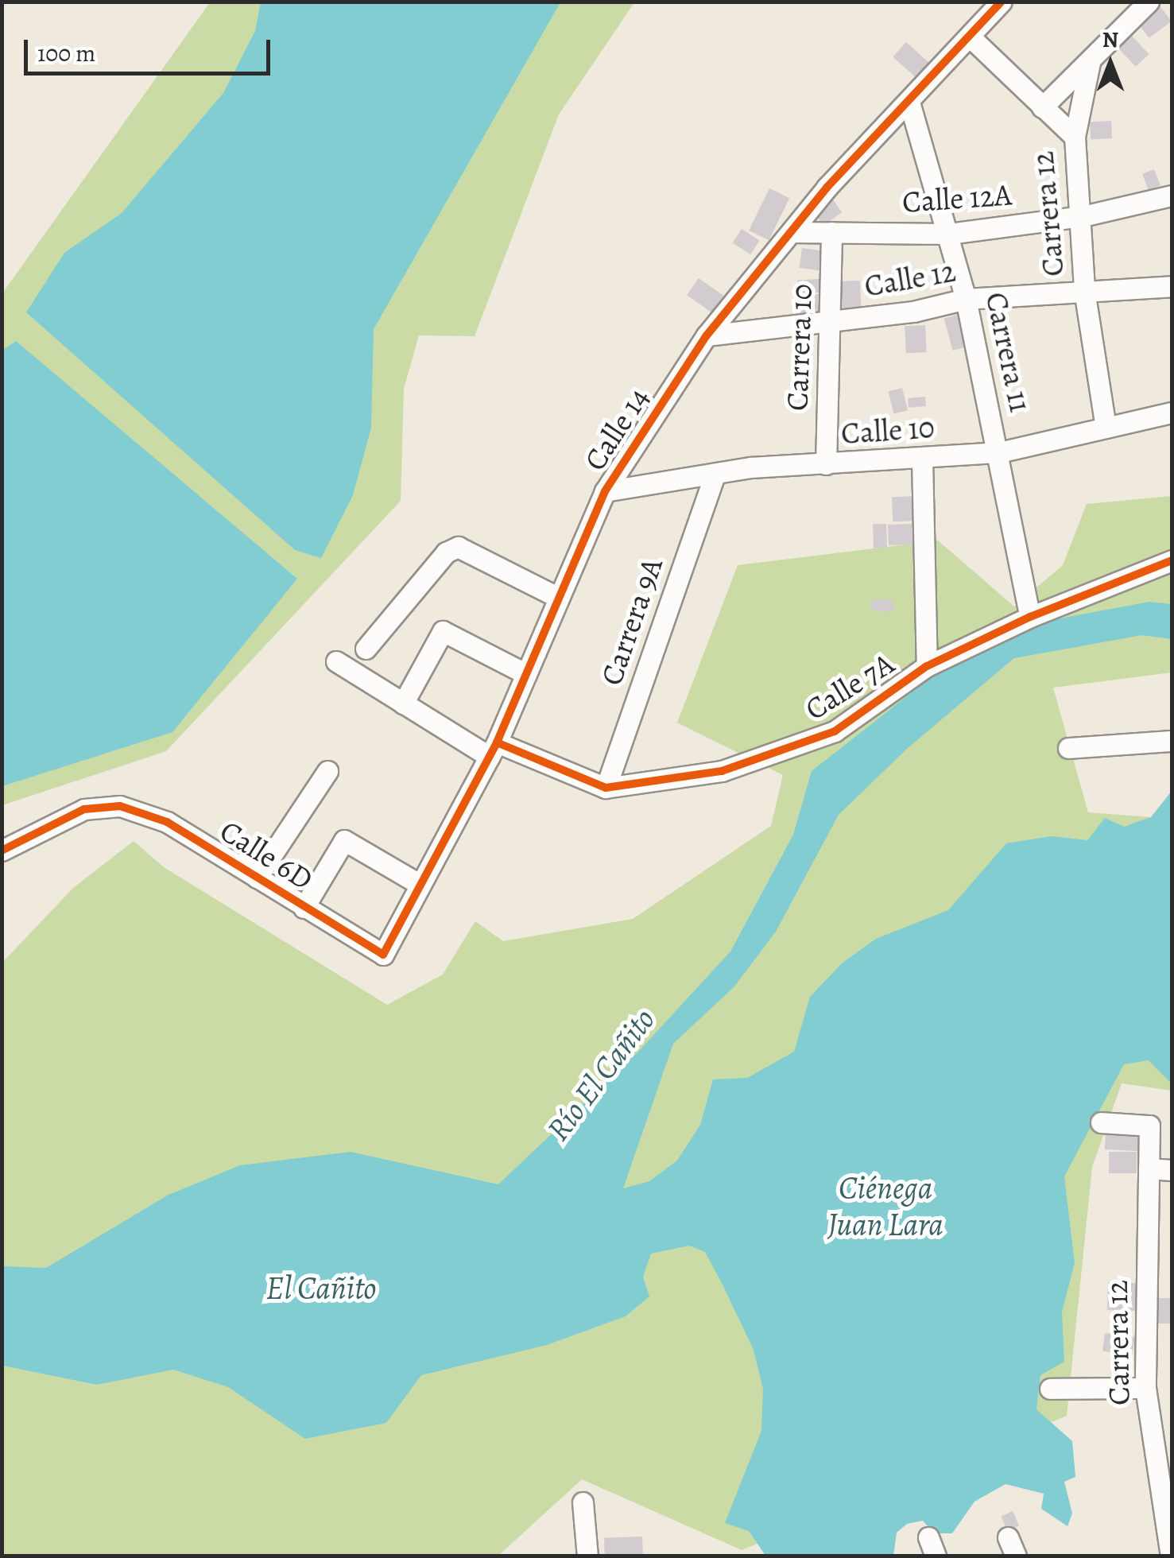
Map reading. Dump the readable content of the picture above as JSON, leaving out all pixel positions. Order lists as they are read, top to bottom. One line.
{"streets":{"street":["Calle 12A","Carrera 12","Calle 12","Carrera 10","Carrera 11","Calle 14","Calle 10","Carrera 9A","Calle 7A","Calle 6D"]},"crossings":[["Calle 12A","Carrera 12"],["Calle 12A","Carrera 10"],["Calle 12A","Carrera 11"],["Calle 12A","Calle 14"],["Carrera 12","Calle 12"],["Carrera 12","Calle 14"],["Carrera 12","Calle 10"],["Calle 12","Carrera 10"],["Calle 12","Carrera 11"],["Calle 12","Calle 14"],["Carrera 10","Calle 10"],["Carrera 11","Calle 14"],["Carrera 11","Calle 10"],["Carrera 11","Calle 7A"],["Calle 14","Calle 10"],["Calle 14","Calle 6D"],["Calle 10","Carrera 9A"],["Carrera 9A","Calle 7A"]],"water":["Río El Cañito","Ciénega Juan Lara","El Cañito"],"scale_bar":"100 m","north":"top"}
